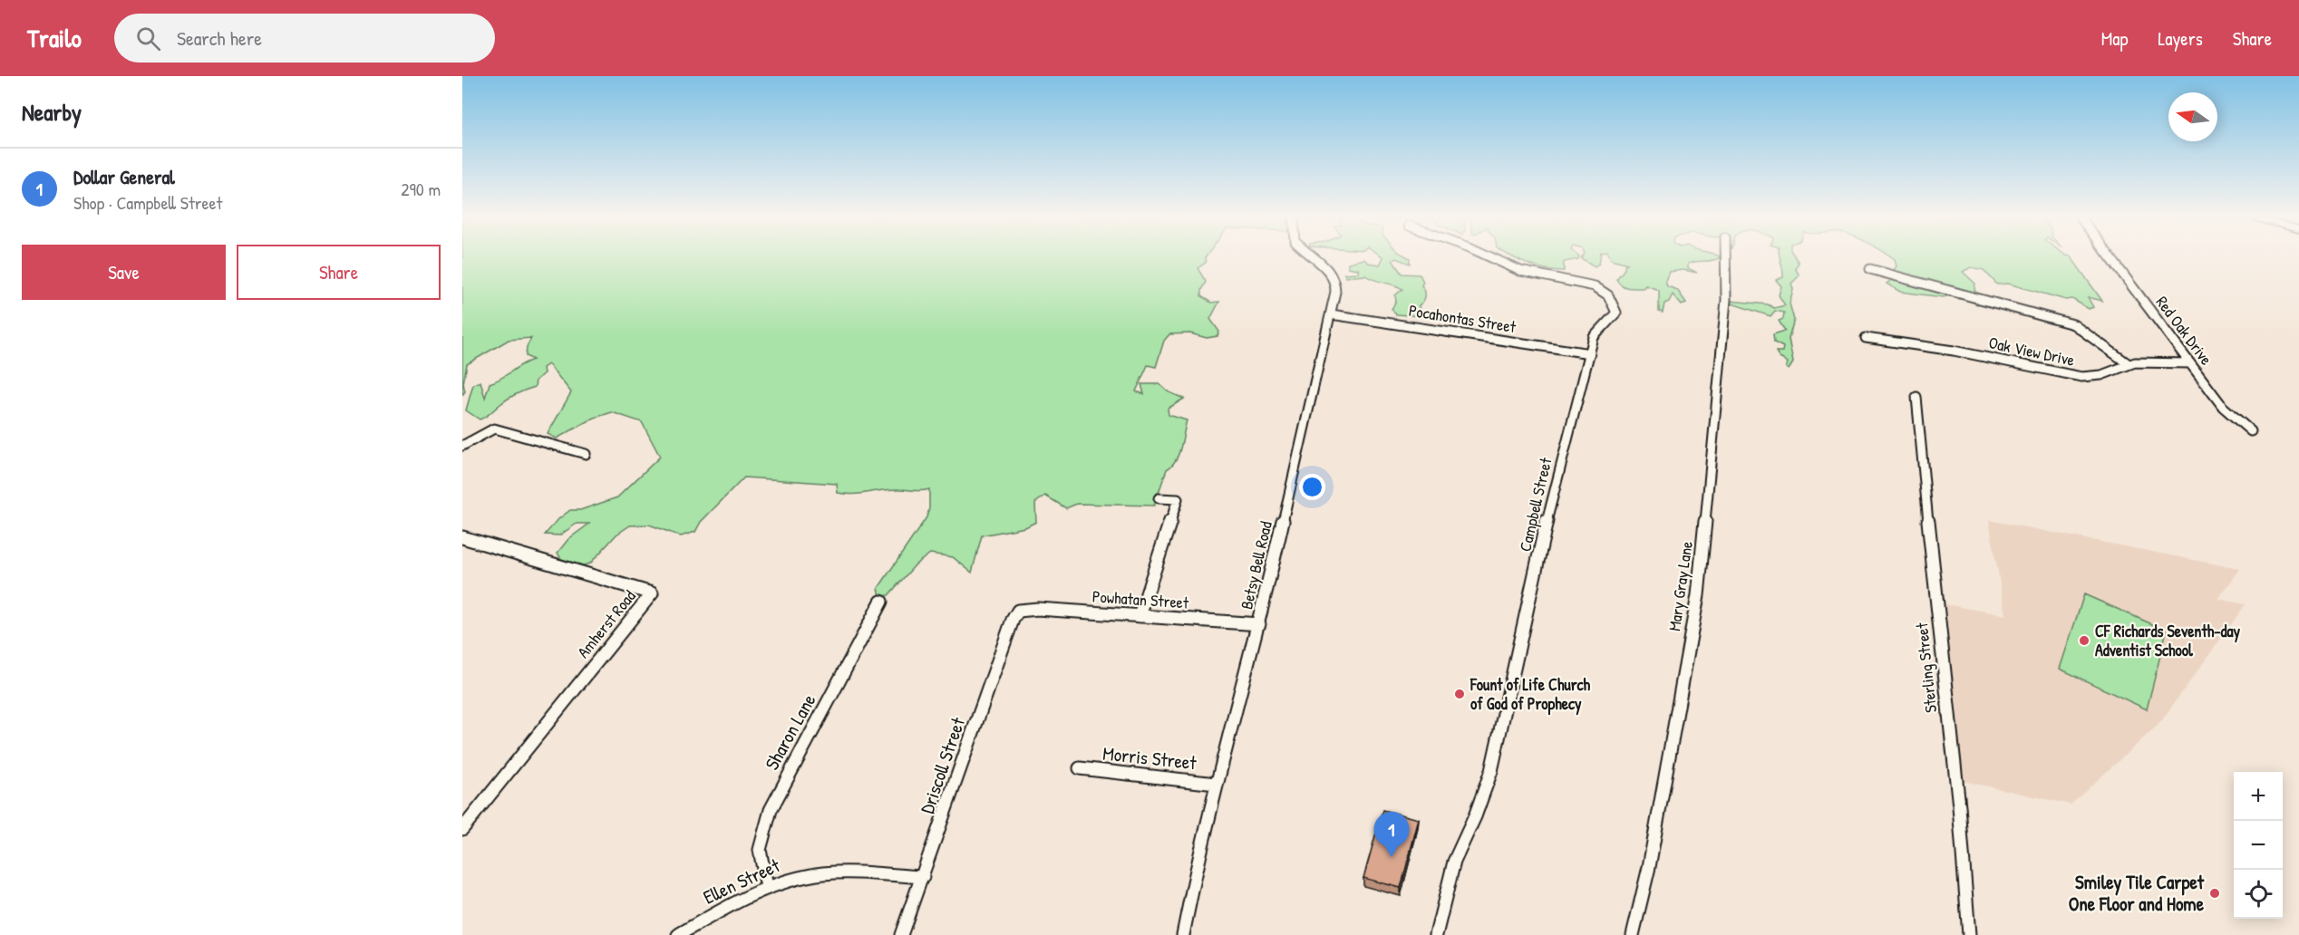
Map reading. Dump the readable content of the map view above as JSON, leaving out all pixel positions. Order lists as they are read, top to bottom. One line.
{"streets":{"street":["Pocahontas Street","Red Oak Drive","Oak View Drive","Campbell Street","Betsy Bell Road","Mary Gray Lane","Powhatan Street","Amherst Road","Sterling Street","Sharon Lane","Morris Street","Driscoll Street","Ellen Street"]},"crossings":[["Pocahontas Street","Campbell Street"],["Pocahontas Street","Betsy Bell Road"],["Red Oak Drive","Oak View Drive"],["Betsy Bell Road","Powhatan Street"],["Betsy Bell Road","Morris Street"],["Powhatan Street","Driscoll Street"],["Sharon Lane","Ellen Street"],["Driscoll Street","Ellen Street"]],"places":["CF Richards Seventh-day Adventist School","Fount of Life Church of God of Prophecy","Smiley Tile Carpet One Floor and Home"],"north":"left","page":{"header":"Trailo","search":"Search here","nav":["Map","Layers","Share"],"heading":"Nearby","list":[{"mark":"1","name":"Dollar General","note":"Shop · Campbell Street","value":"290 m"}],"buttons":["Save","Share"],"map_buttons":["+","−"],"pins":"1"}}
